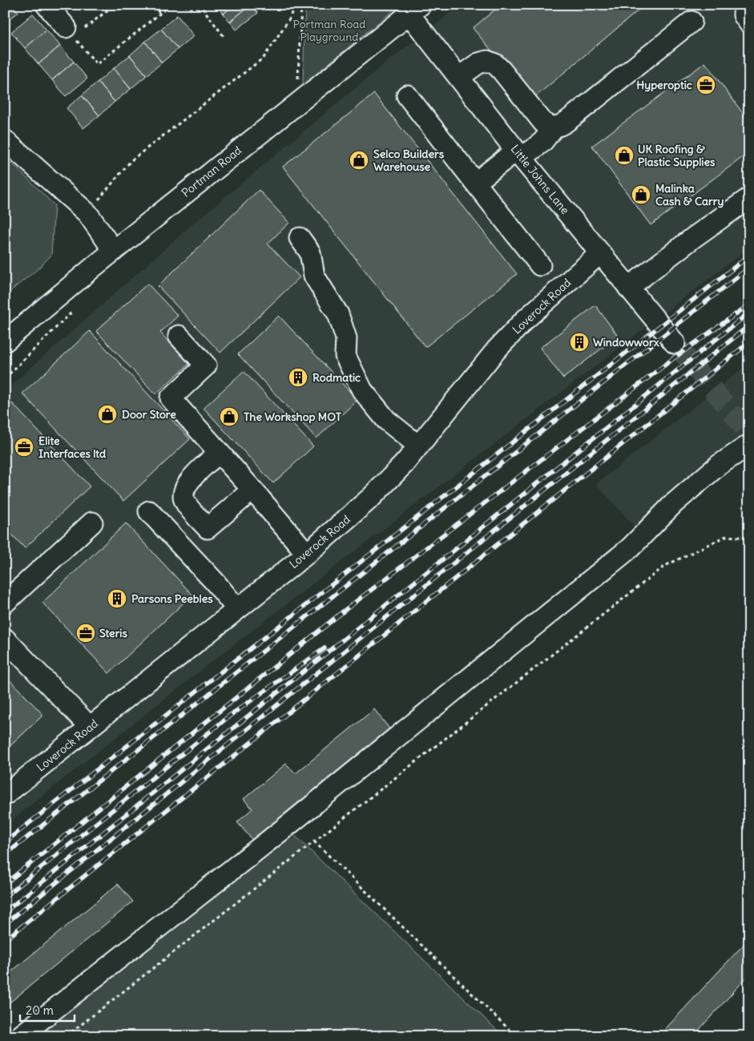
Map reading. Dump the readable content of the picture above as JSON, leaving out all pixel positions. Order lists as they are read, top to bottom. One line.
{"streets":{"street":["Portman Road","Little Johns Lane","Loverock Road"]},"crossings":[["Portman Road","Little Johns Lane"],["Little Johns Lane","Loverock Road"]],"parks":["Portman Road Playground"],"places":{"office":["Hyperoptic","Elite Interfaces ltd","Steris"],"shop":["UK Roofing & Plastic Supplies","Selco Builders Warehouse","Malinka Cash & Carry","Door Store","The Workshop MOT"],"building":["Windowworx","Rodmatic","Parsons Peebles"]},"scale_bar":"20 m"}
